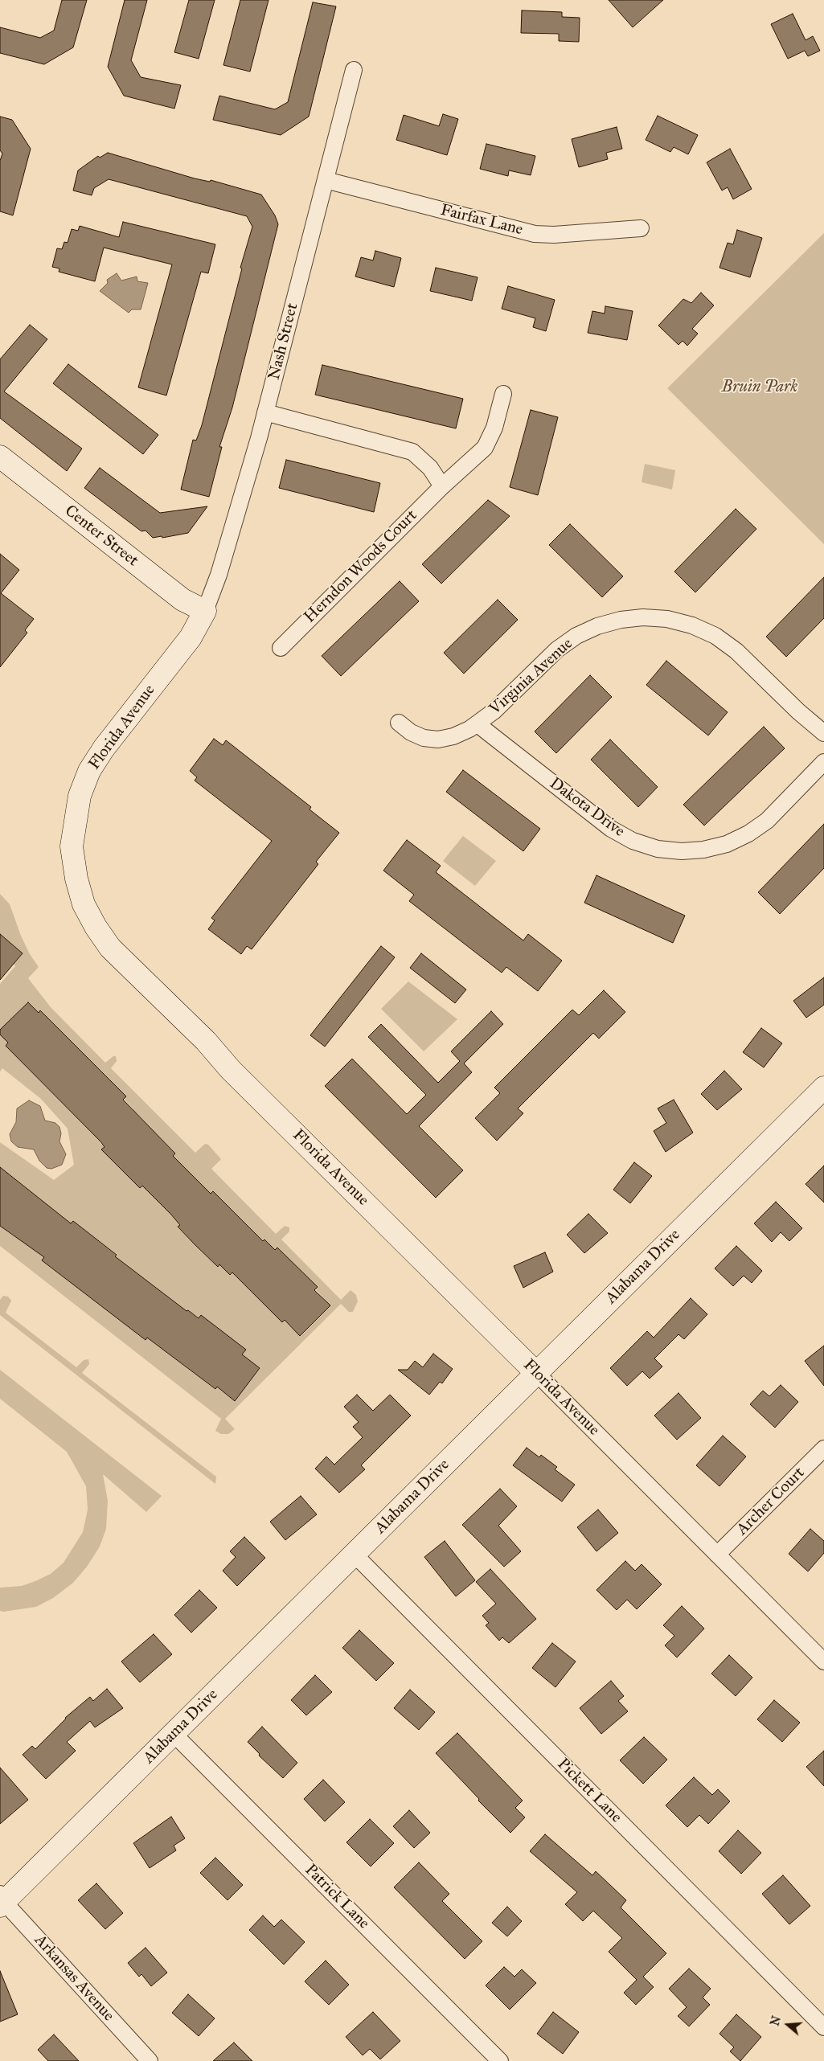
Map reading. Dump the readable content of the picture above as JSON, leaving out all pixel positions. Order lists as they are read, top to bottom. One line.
{"streets":{"street":["Fairfax Lane","Nash Street","Center Street","Herndon Woods Court","Virginia Avenue","Florida Avenue","Dakota Drive","Alabama Drive","Archer Court","Pickett Lane","Patrick Lane","Arkansas Avenue"]},"crossings":[["Fairfax Lane","Nash Street"],["Nash Street","Center Street"],["Nash Street","Florida Avenue"],["Center Street","Florida Avenue"],["Virginia Avenue","Dakota Drive"],["Florida Avenue","Alabama Drive"],["Florida Avenue","Archer Court"],["Alabama Drive","Pickett Lane"],["Alabama Drive","Patrick Lane"],["Alabama Drive","Arkansas Avenue"]],"parks":["Bruin Park"],"north":"left"}
